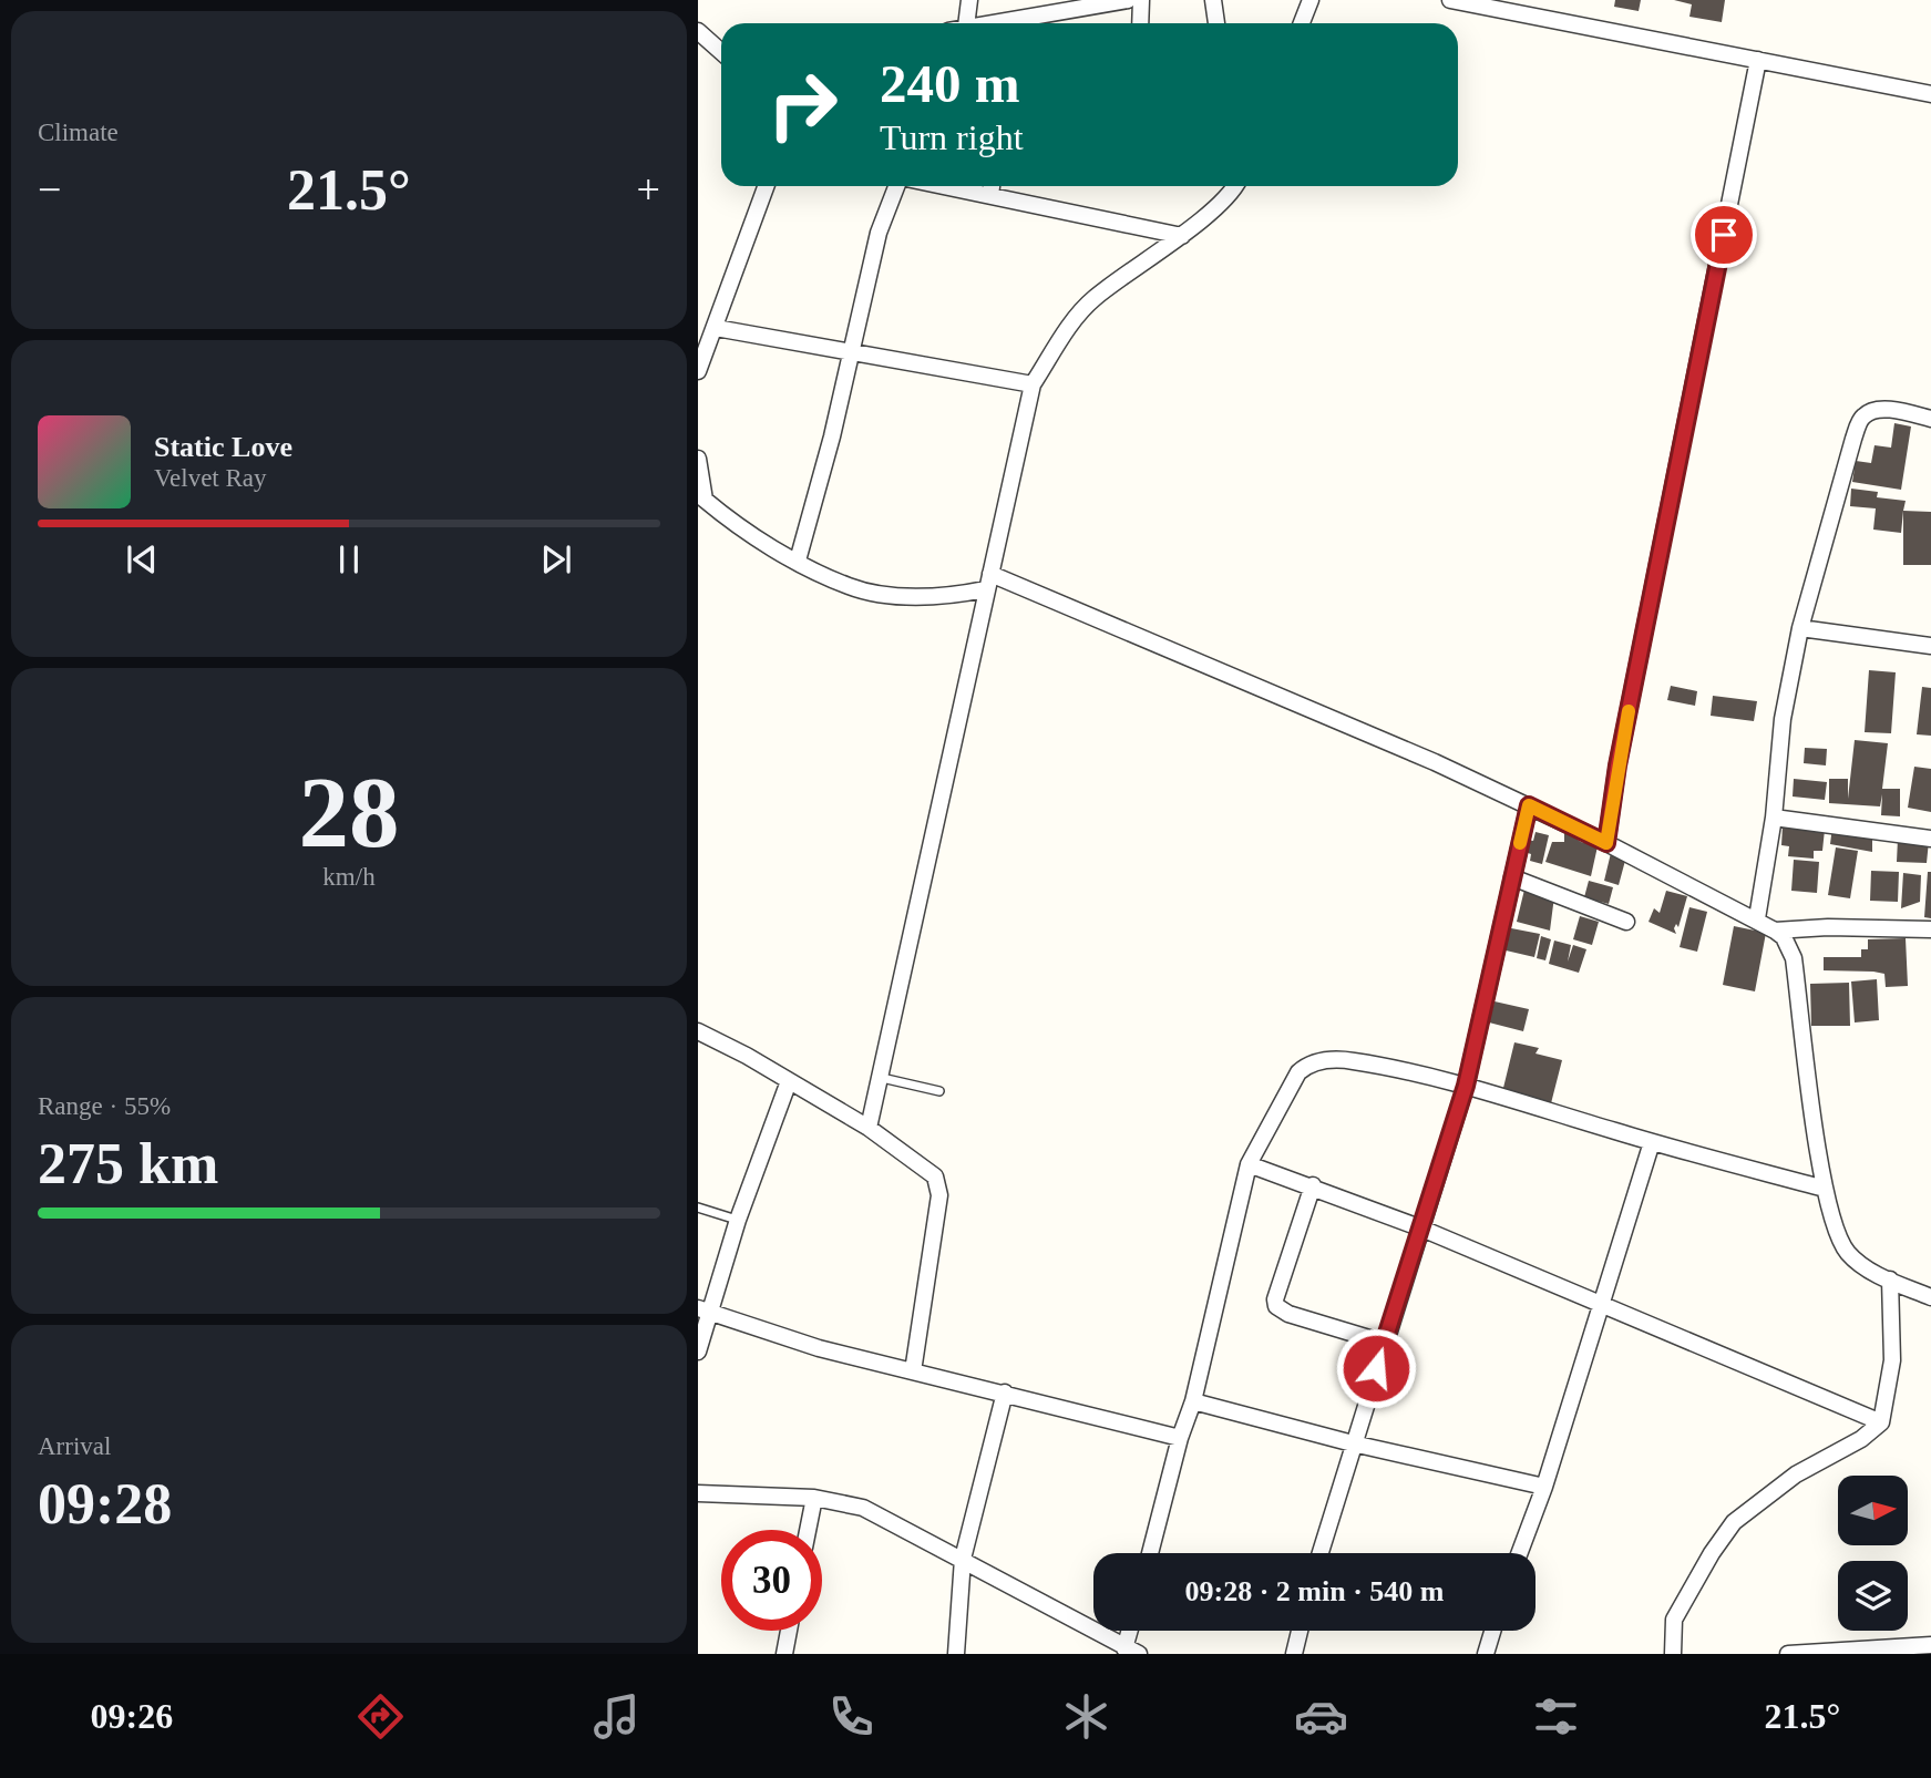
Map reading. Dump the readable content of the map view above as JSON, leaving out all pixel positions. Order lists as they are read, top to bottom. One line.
{"north":"right","page":{"tile":["Climate",["28","km/h"],["Range · 55%","275 km"],["Arrival","09:28"]],"turn":["240 m","Turn right"],"heat":["−","21.5°","+"],"song":["Static Love","Velvet Ray"],"limit":"30","trip":"09:28 · 2 min · 540 m","tabs":["09:26","21.5°"]}}
